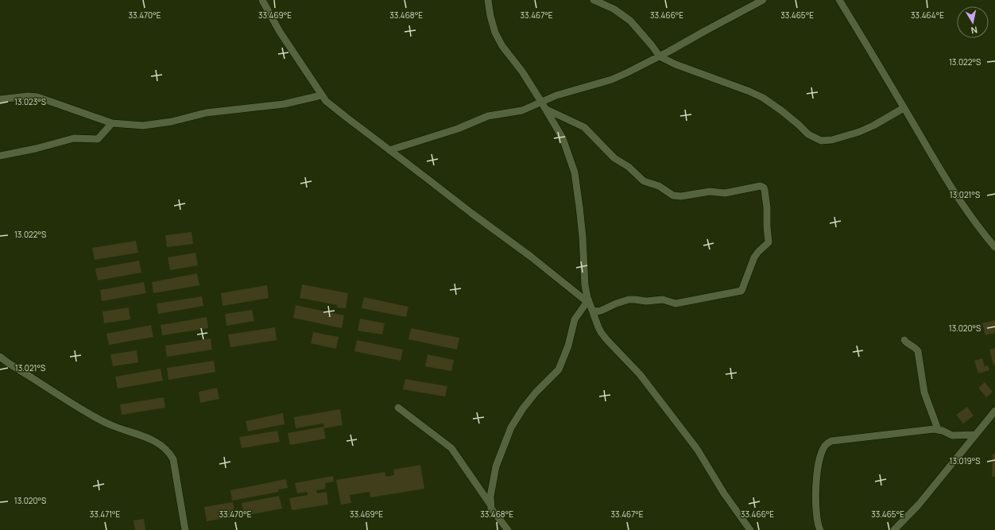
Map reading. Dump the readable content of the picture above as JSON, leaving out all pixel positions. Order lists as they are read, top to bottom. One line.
{"north":"bottom","coordinates":["33.470°E","33.469°E","33.468°E","33.467°E","33.466°E","33.465°E","33.464°E","13.022°S","13.023°S","13.021°S","13.020°S","13.019°S","33.471°E"]}
